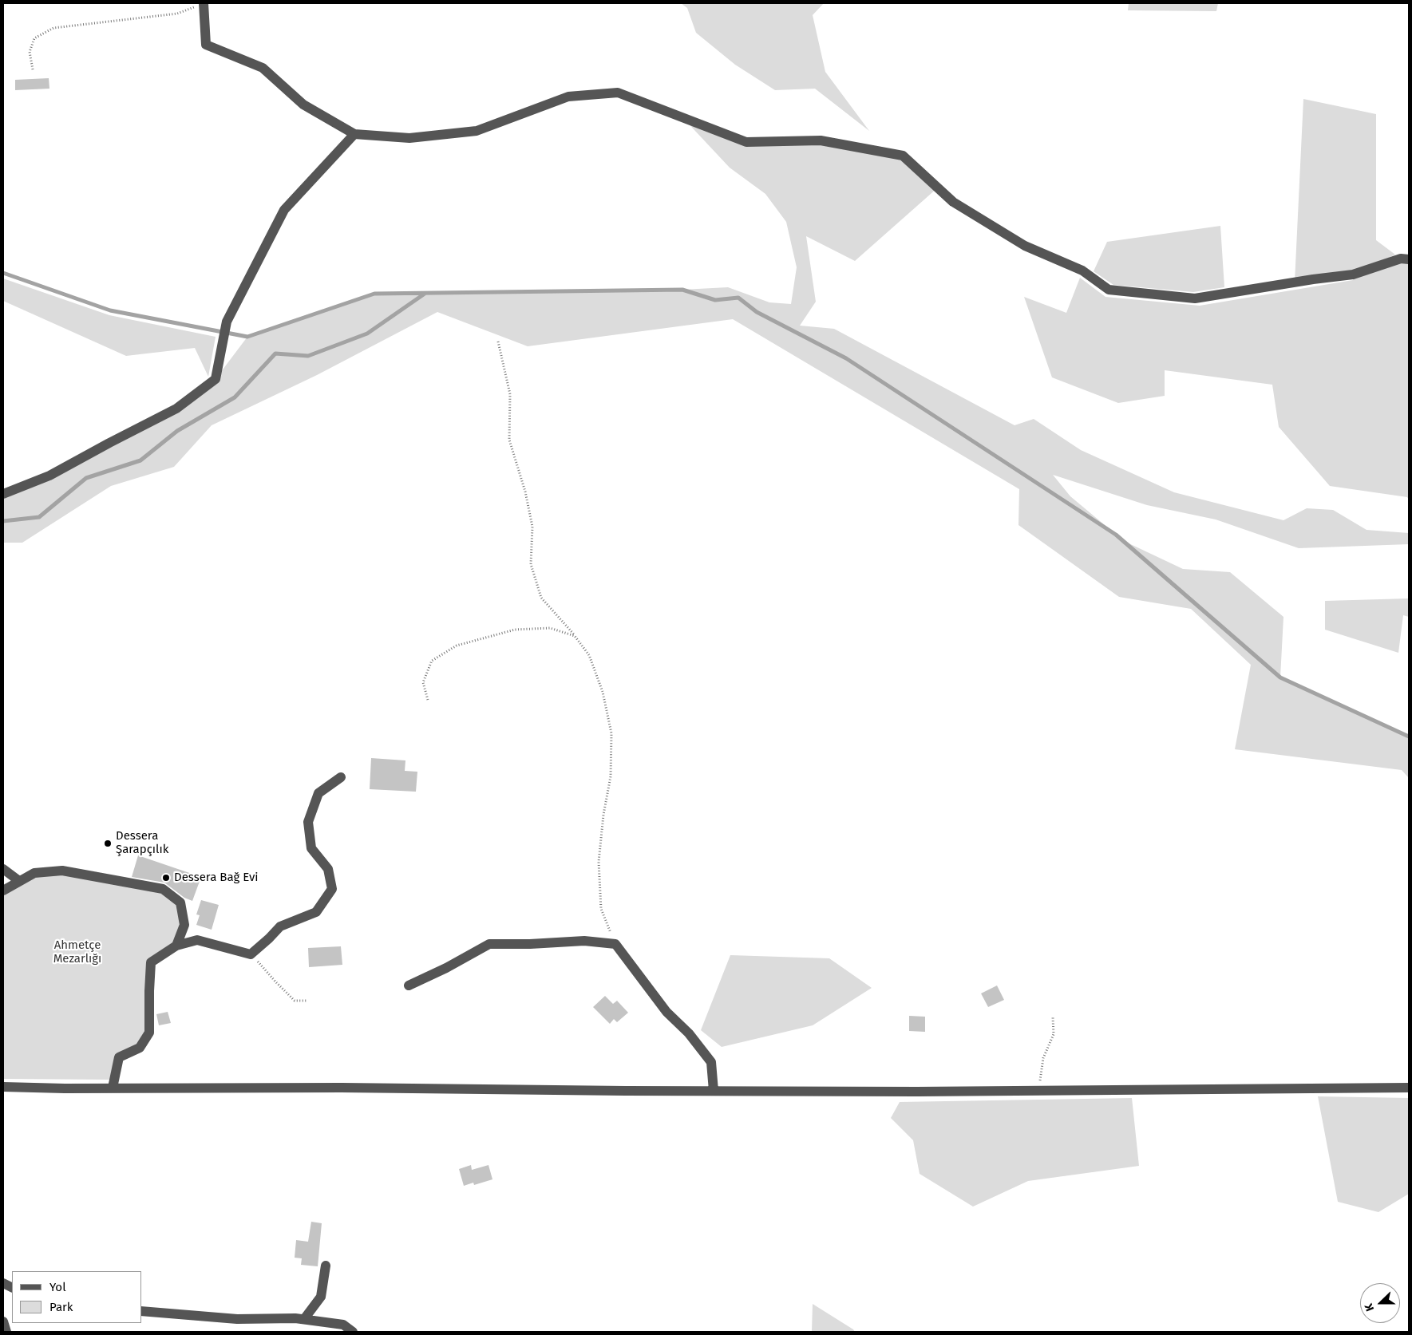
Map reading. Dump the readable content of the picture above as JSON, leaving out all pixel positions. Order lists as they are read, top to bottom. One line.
{"parks":["Ahmetçe Mezarlığı"],"places":["Dessera Şarapçılık","Dessera Bağ Evi"],"legend":["Yol","Park"],"north":"left"}
